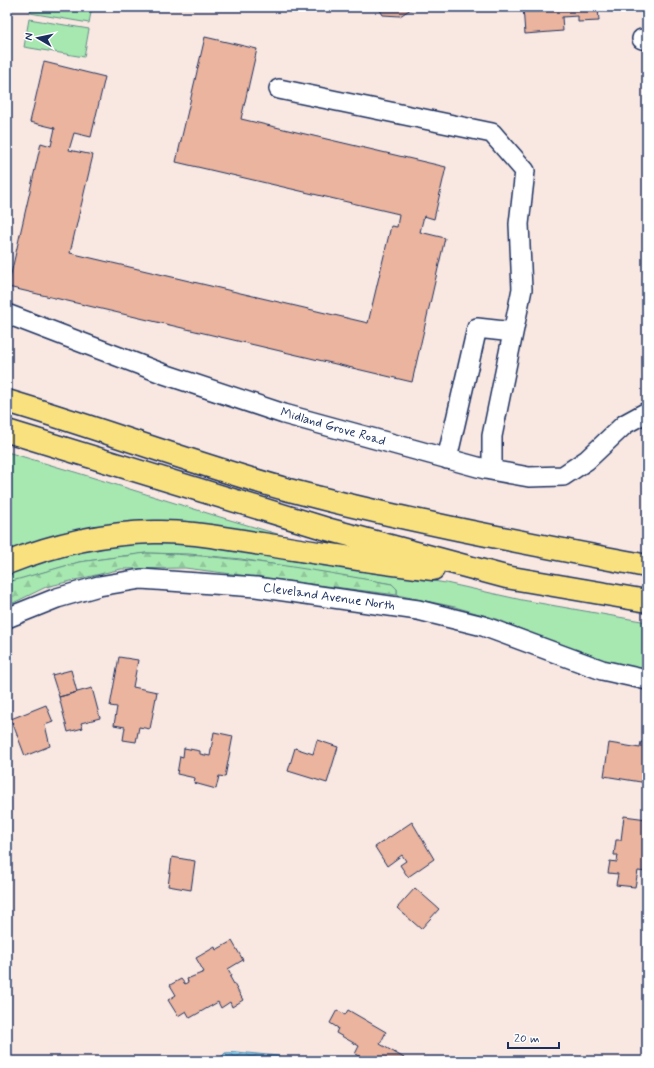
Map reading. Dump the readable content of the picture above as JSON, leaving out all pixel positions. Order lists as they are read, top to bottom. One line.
{"streets":{"street":["Midland Grove Road","Cleveland Avenue North"]},"scale_bar":"20 m","north":"left"}
